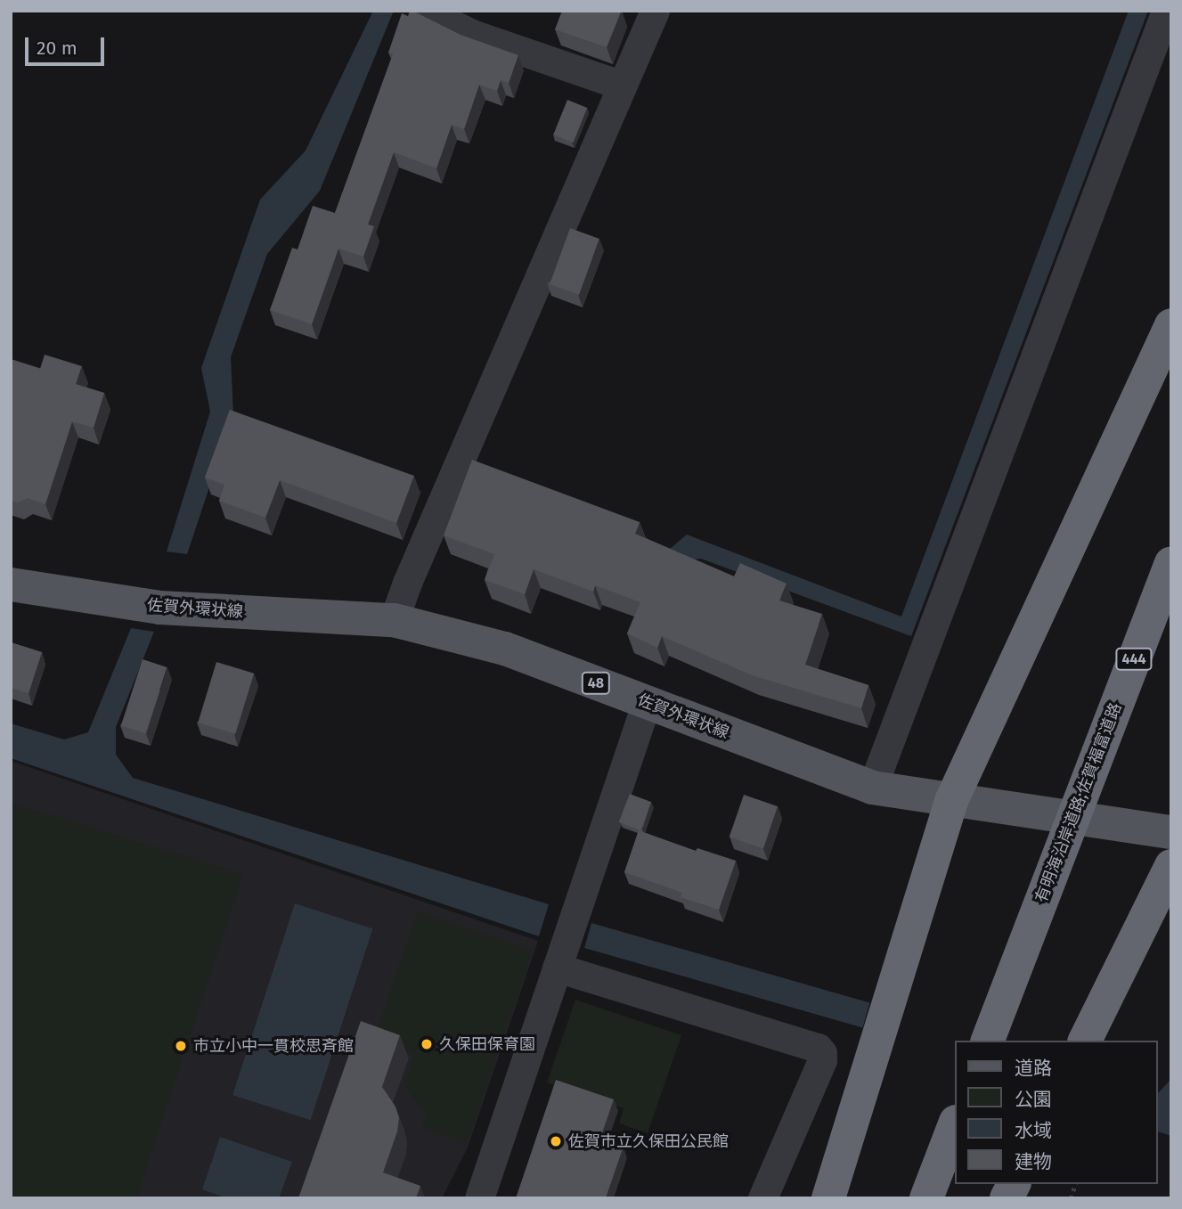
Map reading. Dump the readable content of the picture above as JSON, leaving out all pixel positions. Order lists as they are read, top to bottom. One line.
{"streets":{"highway":["444","有明海沿岸道路;佐賀福富道路"],"main road":["佐賀外環状線","48"]},"places":["久保田保育園","市立小中一貫校思斉館","佐賀市立久保田公民館"],"legend":["道路","公園","水域","建物"],"scale_bar":"20 m"}
